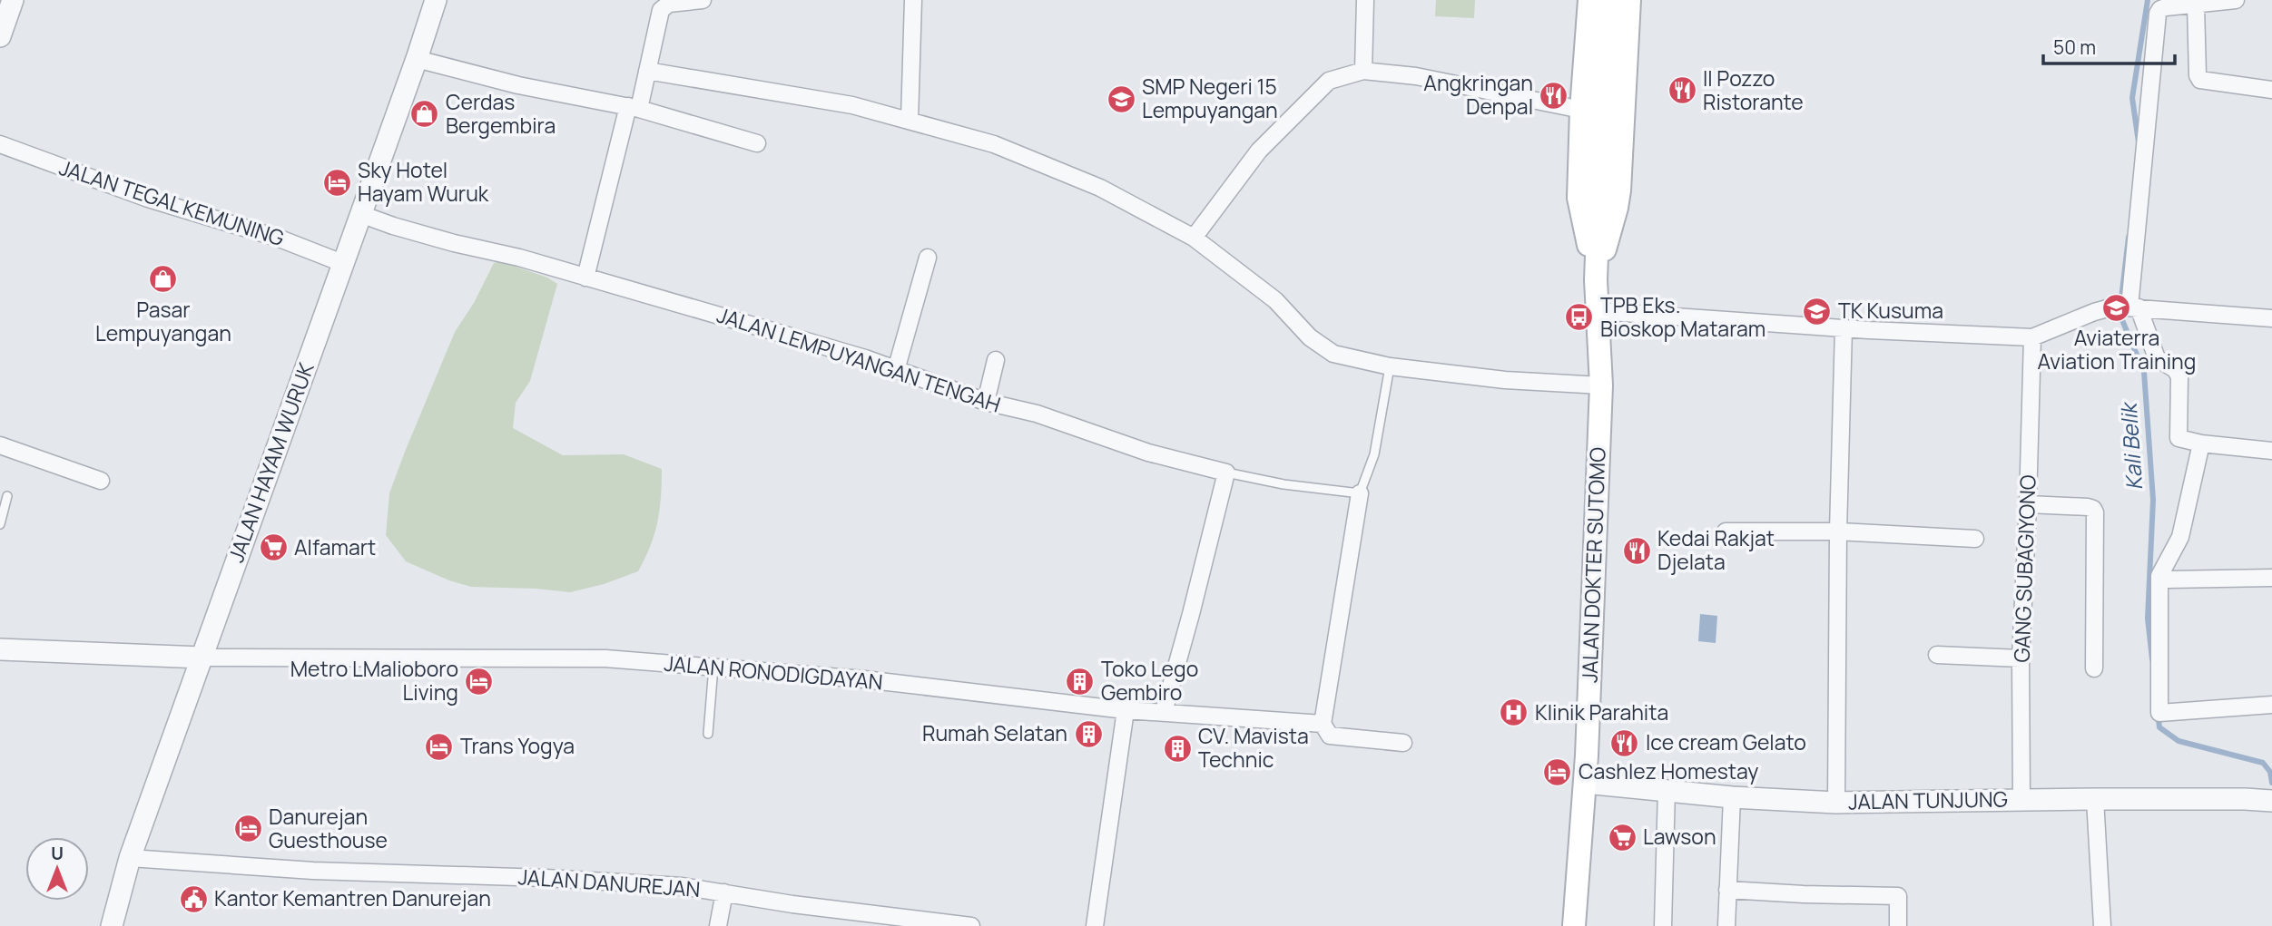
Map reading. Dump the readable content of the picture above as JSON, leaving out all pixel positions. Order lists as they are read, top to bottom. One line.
{"streets":{"main road":["JALAN DOKTER SUTOMO"],"street":["JALAN TEGAL KEMUNING","JALAN LEMPUYANGAN TENGAH","JALAN HAYAM WURUK","GANG SUBAGIYONO","JALAN RONODIGDAYAN","JALAN TUNJUNG","JALAN DANUREJAN"]},"crossings":[["JALAN TEGAL KEMUNING","JALAN HAYAM WURUK"],["JALAN LEMPUYANGAN TENGAH","JALAN HAYAM WURUK"],["JALAN HAYAM WURUK","JALAN RONODIGDAYAN"],["JALAN HAYAM WURUK","JALAN DANUREJAN"],["JALAN DOKTER SUTOMO","JALAN TUNJUNG"],["GANG SUBAGIYONO","JALAN TUNJUNG"]],"water":["Kali Belik"],"places":{"restaurant":["Il Pozzo Ristorante","Angkringan Denpal","Kedai Rakjat Djelata","Ice cream Gelato"],"school or university":["SMP Negeri 15 Lempuyangan","Aviaterra Aviation Training","TK Kusuma"],"shop":["Cerdas Bergembira","Pasar Lempuyangan"],"hotel":["Sky Hotel Hayam Wuruk","Metro LMalioboro Living","Trans Yogya","Cashlez Homestay","Danurejan Guesthouse"],"bus stop":["TPB Eks. Bioskop Mataram"],"supermarket":["Alfamart","Lawson"],"building":["Toko Lego Gembiro","Rumah Selatan","CV. Mavista Technic"],"hospital":["Klinik Parahita"],"public building":["Kantor Kemantren Danurejan"]},"scale_bar":"50 m","north":"top"}
